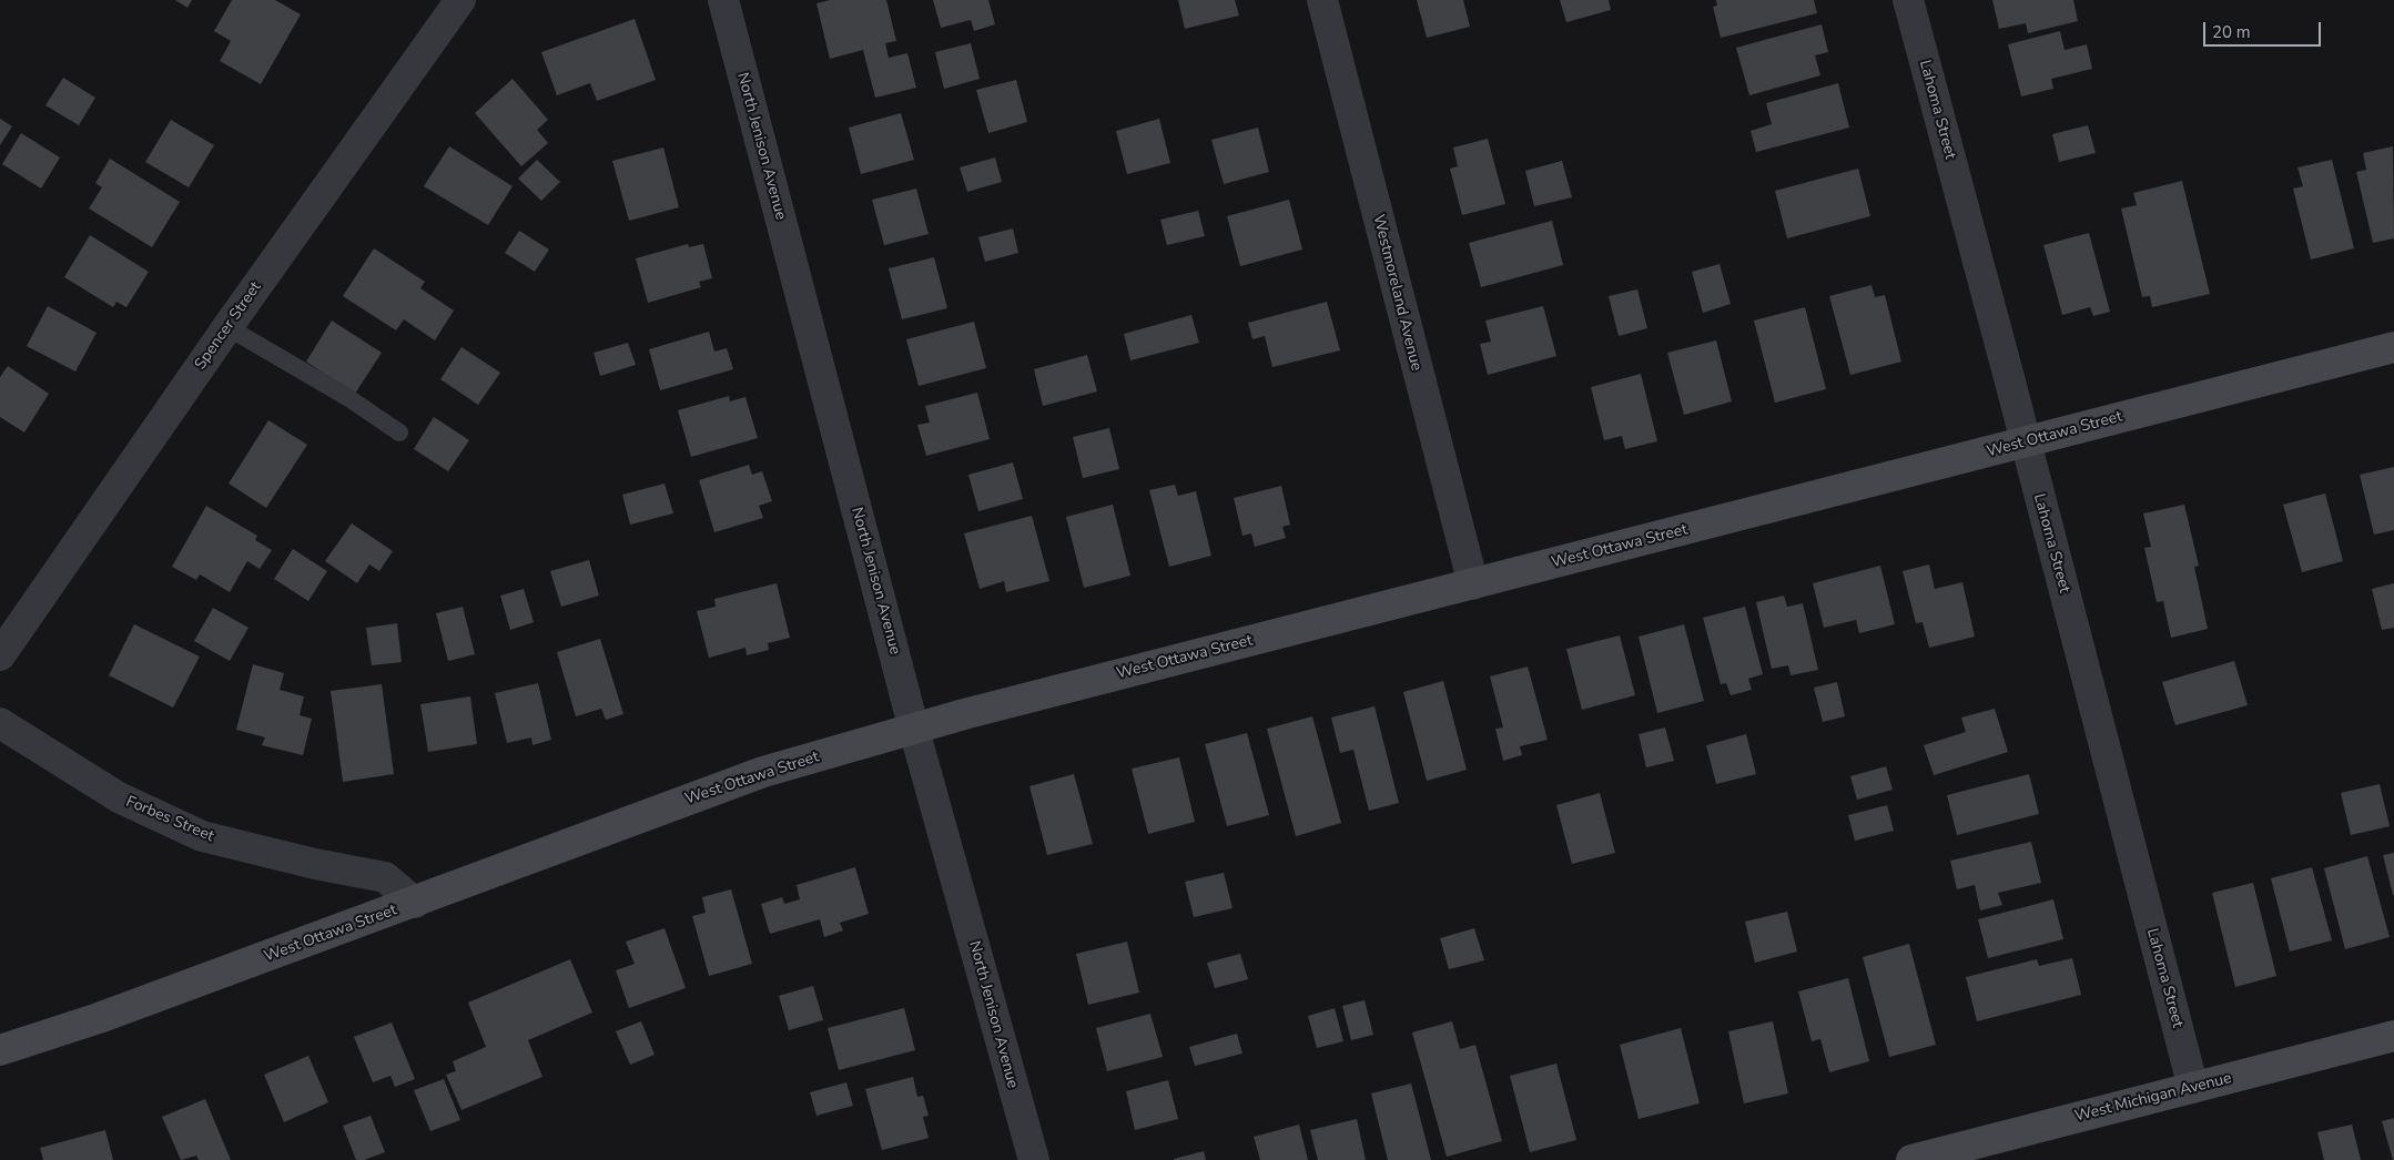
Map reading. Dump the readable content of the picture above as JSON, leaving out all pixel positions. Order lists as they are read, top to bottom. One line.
{"streets":{"street":["Lahoma Street","North Jenison Avenue","Westmoreland Avenue","Spencer Street","West Ottawa Street","Forbes Street","West Michigan Avenue"]},"crossings":[["Lahoma Street","West Ottawa Street"],["Lahoma Street","West Michigan Avenue"],["North Jenison Avenue","West Ottawa Street"],["Westmoreland Avenue","West Ottawa Street"],["West Ottawa Street","Forbes Street"]],"scale_bar":"20 m"}
